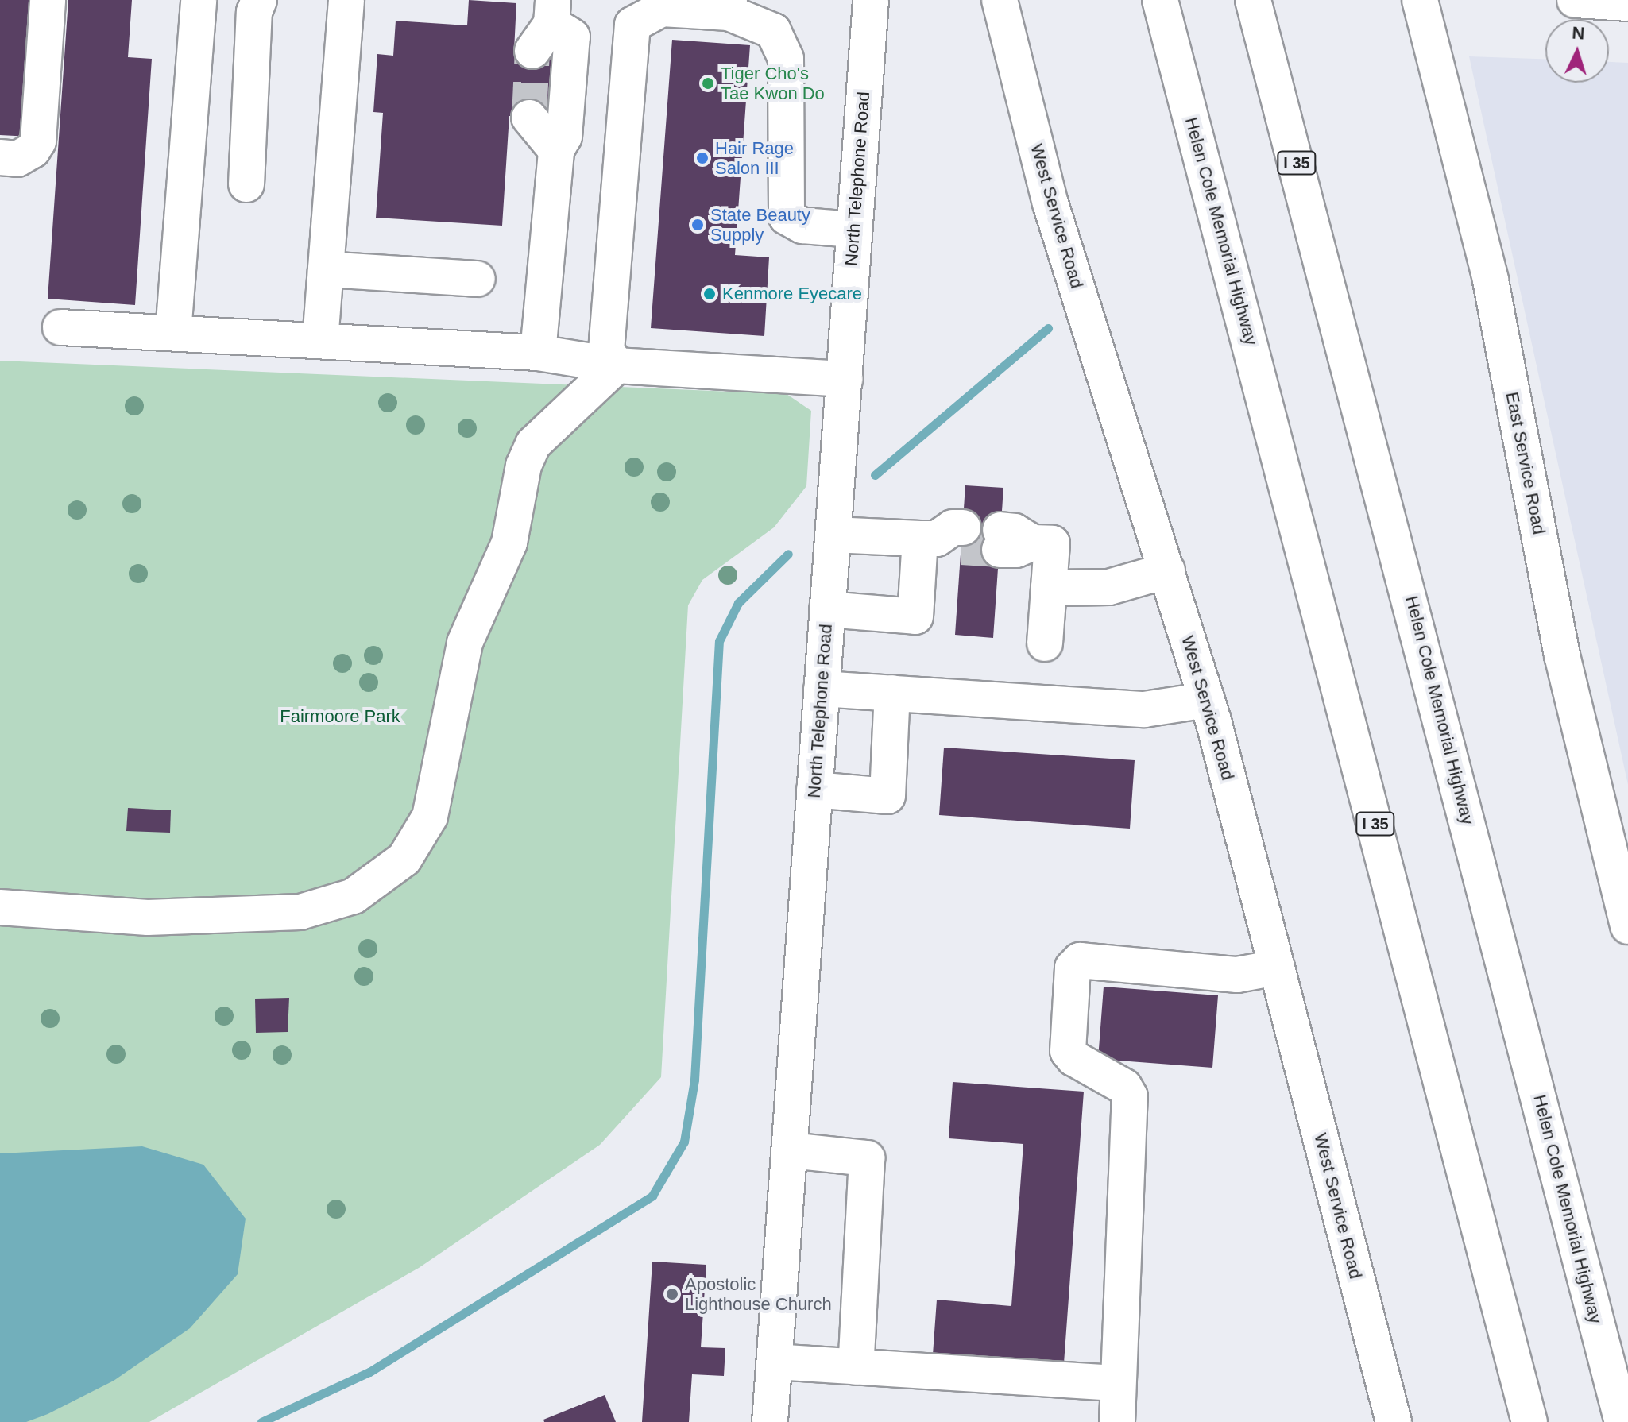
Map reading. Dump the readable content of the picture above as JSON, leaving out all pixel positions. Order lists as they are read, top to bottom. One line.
{"streets":{"main road":["I 35","North Telephone Road","West Service Road","Helen Cole Memorial Highway","East Service Road"]},"parks":["Fairmoore Park"],"places":["Tiger Cho's Tae Kwon Do","Hair Rage Salon III","State Beauty Supply","Kenmore Eyecare","Apostolic Lighthouse Church"],"north":"top"}
